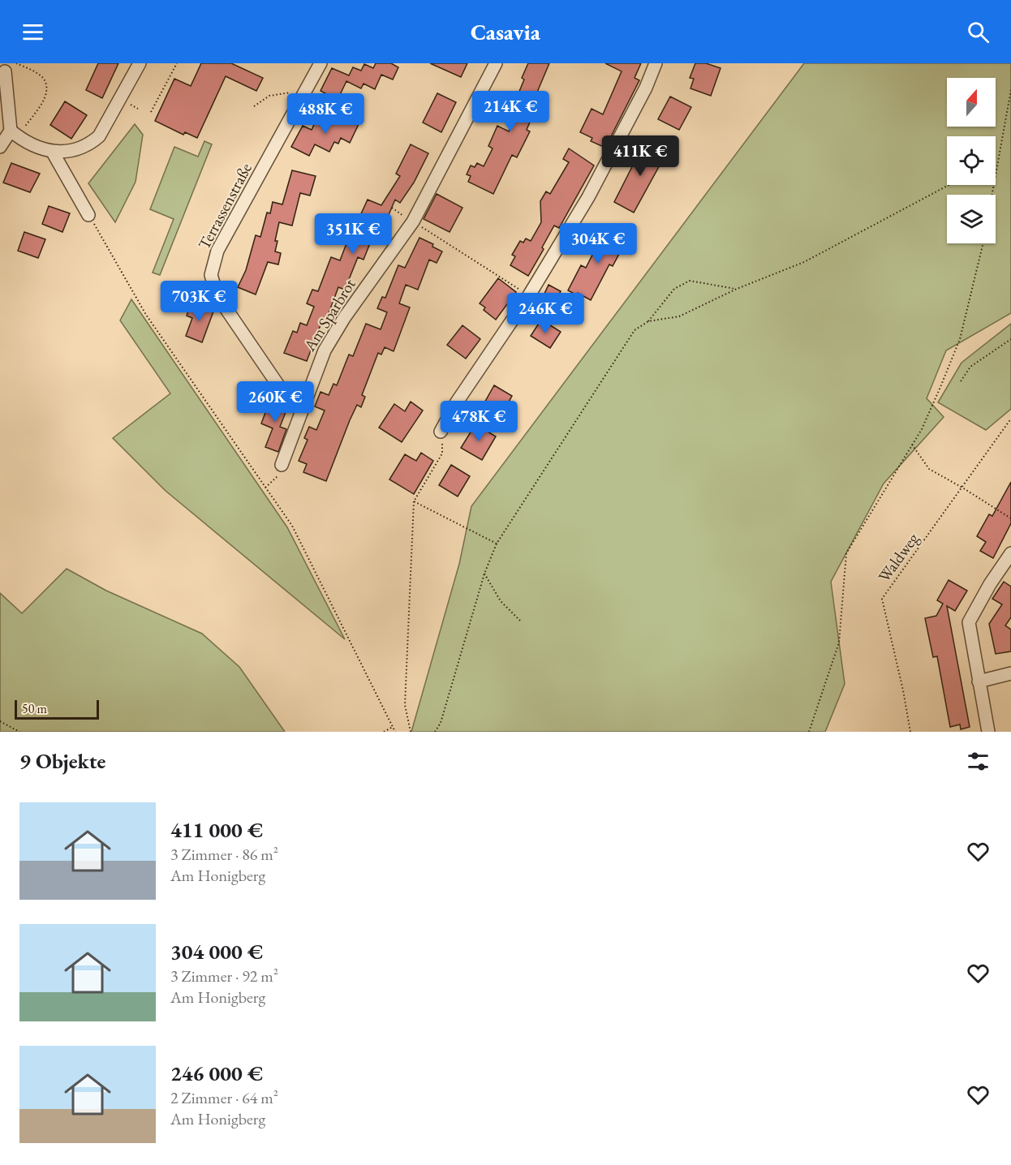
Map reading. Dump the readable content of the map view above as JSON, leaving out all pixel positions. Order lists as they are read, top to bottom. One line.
{"streets":{"street":["Terrassenstraße","Am Sparbrot"],"path":["Waldweg"]},"crossings":[["Terrassenstraße","Am Sparbrot"]],"scale_bar":"50 m","north":"top","page":{"header":"Casavia","price":["214K €","488K €","411K €","351K €","304K €","703K €","246K €","260K €","478K €"],"scale":"50 m","heading":"9 Objekte","list":[{"name":"411 000 €","note":"3 Zimmer · 86 m² · Am Honigberg"},{"name":"304 000 €","note":"3 Zimmer · 92 m² · Am Honigberg"},{"name":"246 000 €","note":"2 Zimmer · 64 m² · Am Honigberg"}]}}
